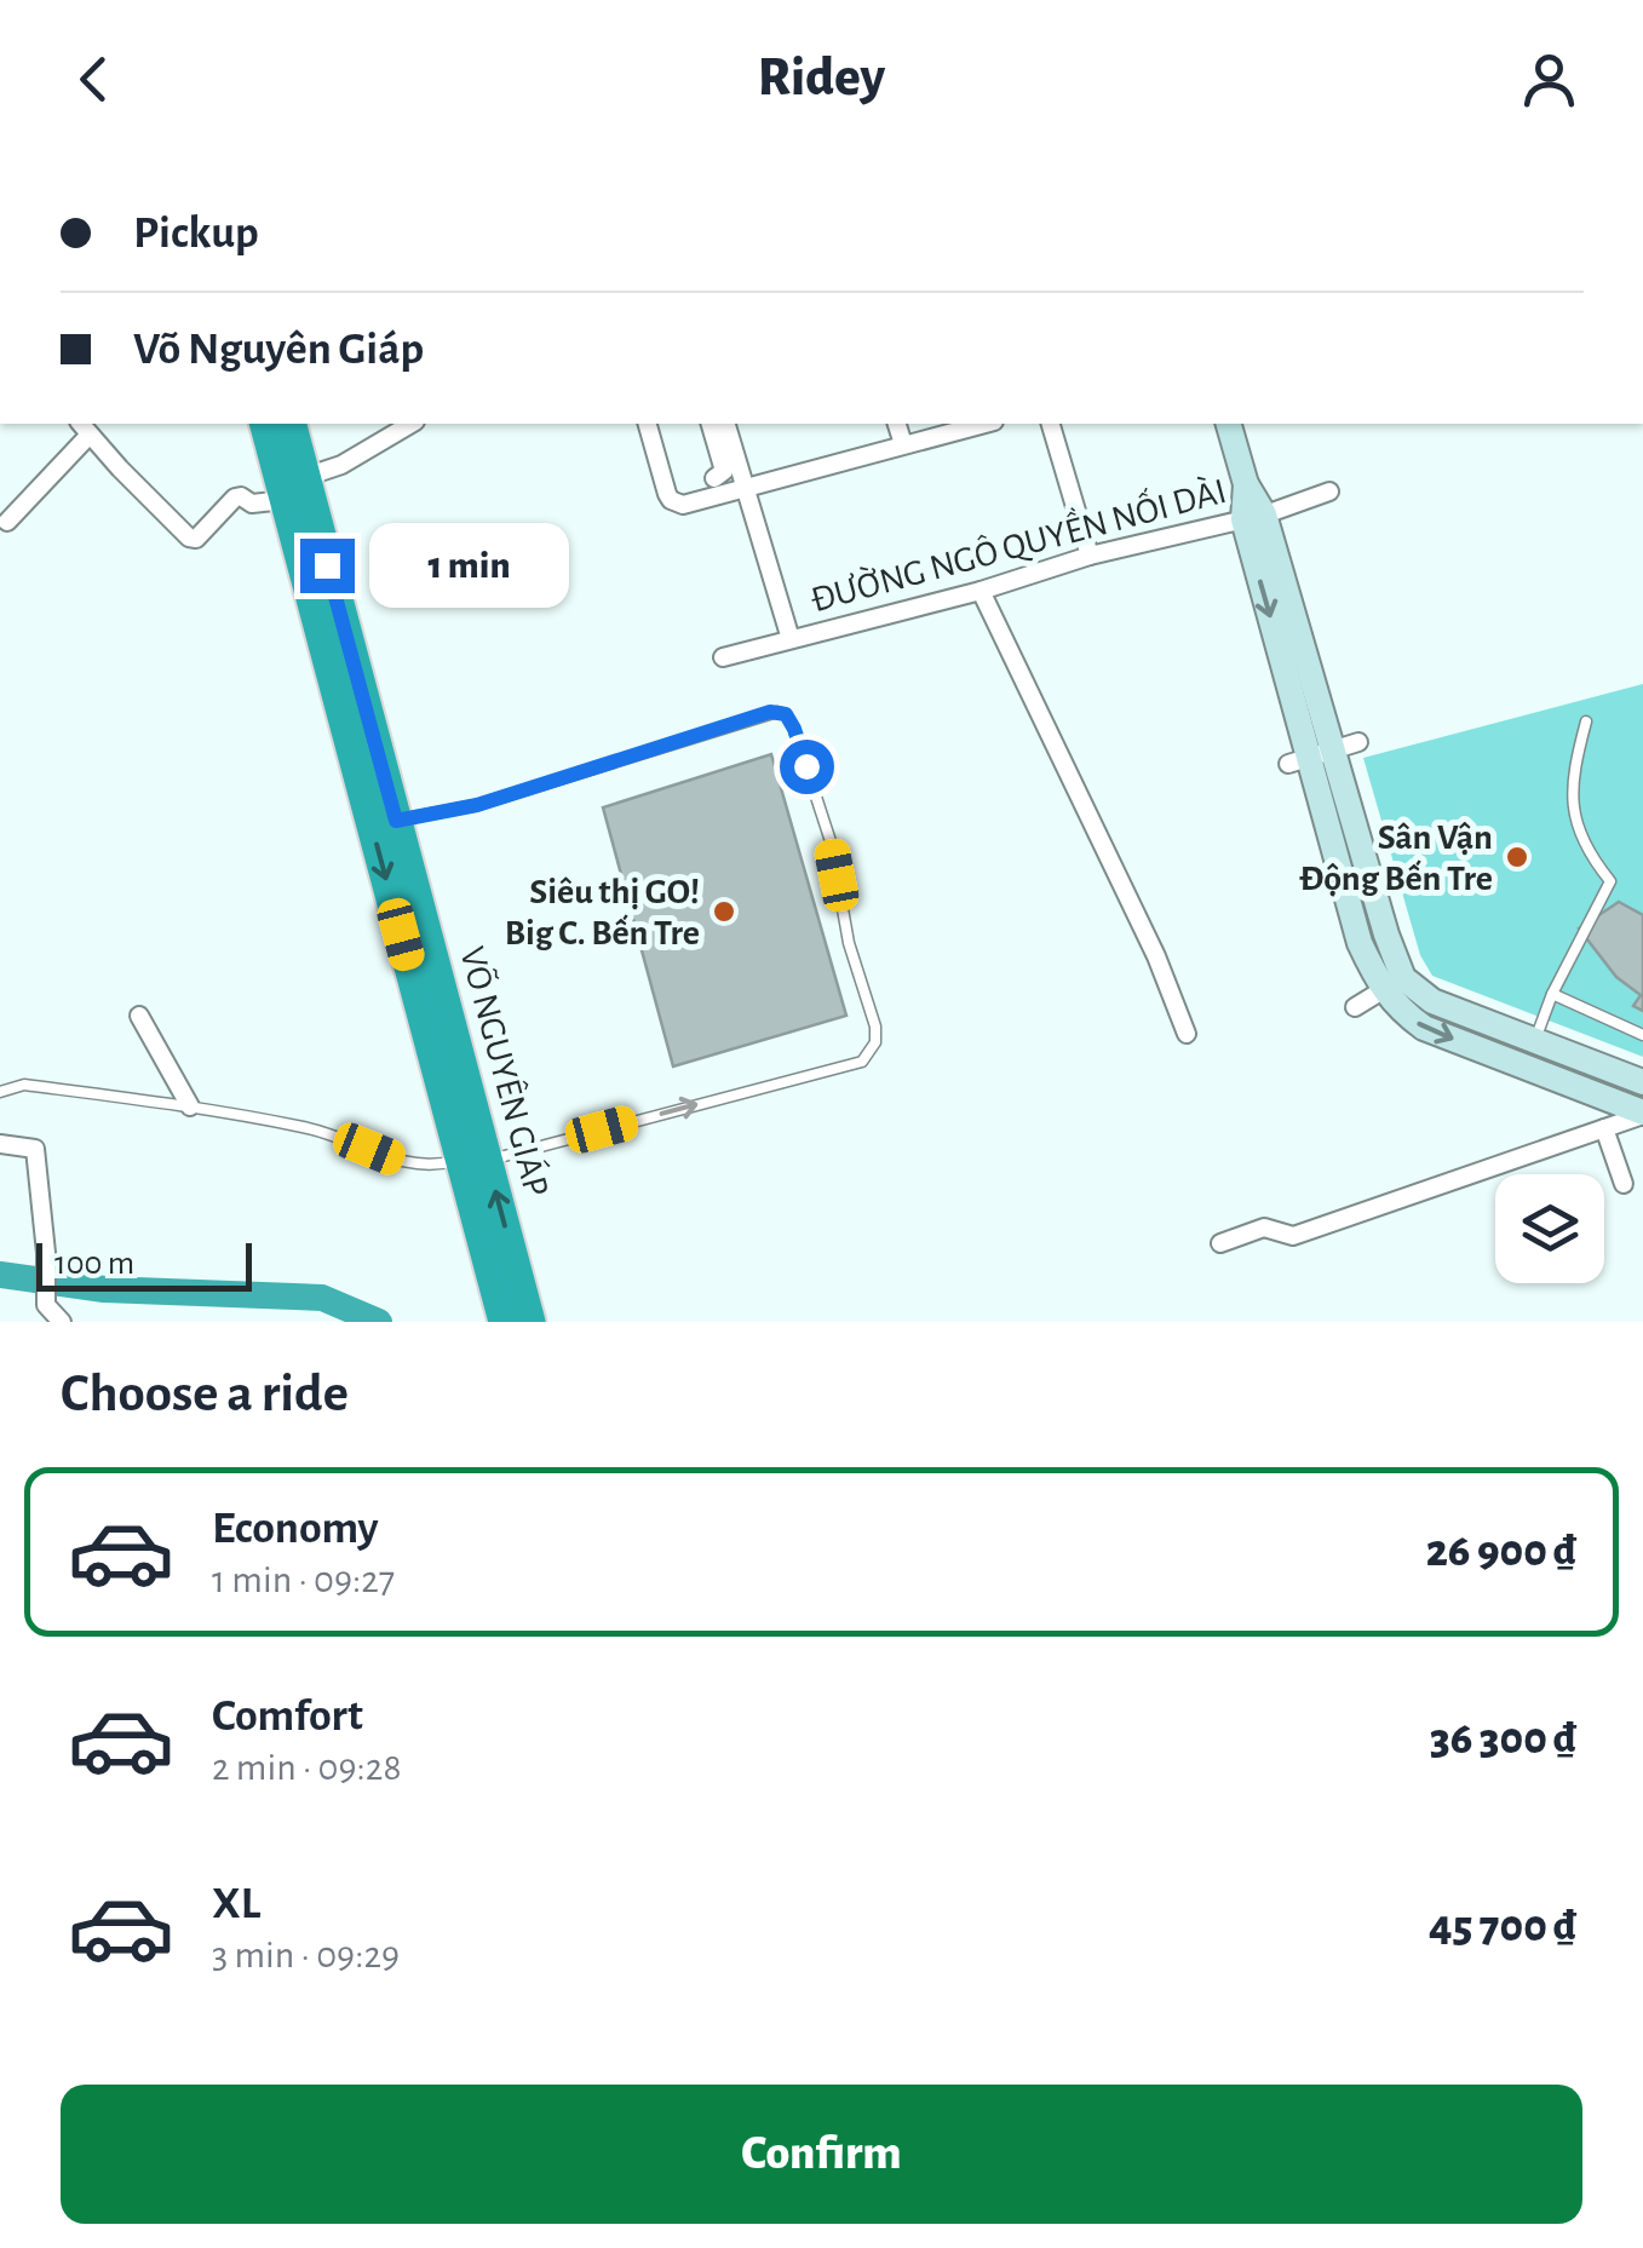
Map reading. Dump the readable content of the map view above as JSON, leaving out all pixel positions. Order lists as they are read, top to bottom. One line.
{"streets":{"highway":["VÕ NGUYÊN GIÁP"],"street":["ĐƯỜNG NGÔ QUYỀN NỐI DÀI"]},"places":["Sân Vận Động Bến Tre","Siêu thị GO! Big C. Bến Tre"],"scale_bar":"100 m","page":{"header":"Ridey","banner":["Pickup","Võ Nguyên Giáp"],"bubble":"1 min","scale":"100 m","heading":"Choose a ride","list":[{"name":"Economy","note":"1 min · 09:27","value":"26 900 ₫"},{"name":"Comfort","note":"2 min · 09:28","value":"36 300 ₫"},{"name":"XL","note":"3 min · 09:29","value":"45 700 ₫"}],"buttons":"Confirm"}}
